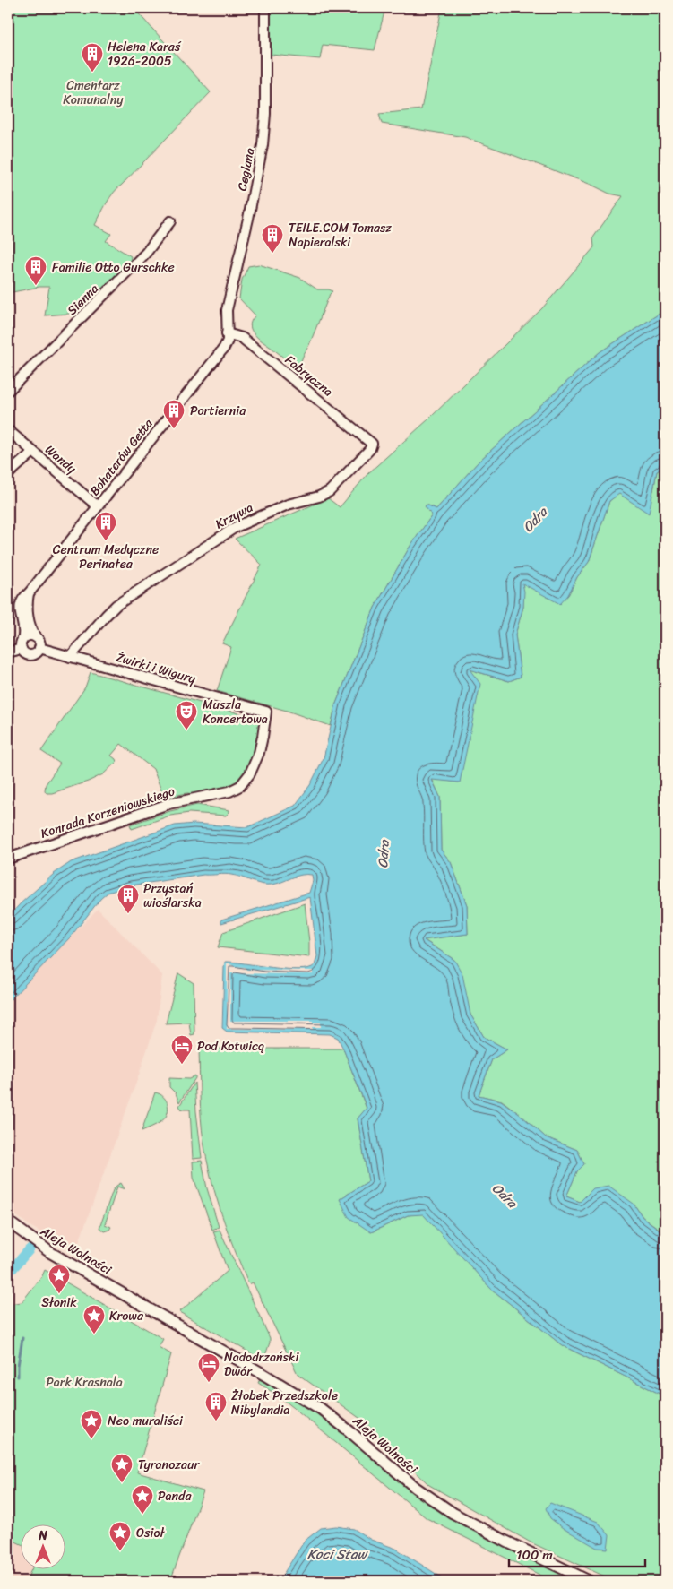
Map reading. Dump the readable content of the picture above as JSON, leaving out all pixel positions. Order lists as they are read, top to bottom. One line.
{"streets":{"street":["Ceglana","Sienna","Fabryczna","Bohaterów Getta","Wandy","Krzywa","Żwirki i Wigury","Konrada Korzeniowskiego","Aleja Wolności"]},"crossings":[["Ceglana","Fabryczna"],["Ceglana","Bohaterów Getta"],["Fabryczna","Bohaterów Getta"],["Fabryczna","Krzywa"],["Bohaterów Getta","Wandy"],["Bohaterów Getta","Żwirki i Wigury"],["Krzywa","Żwirki i Wigury"],["Żwirki i Wigury","Konrada Korzeniowskiego"]],"water":["Odra","Koci Staw"],"parks":["Cmentarz Komunalny","Park Krasnala"],"places":{"building":["Helena Karaś 1926-2005","TEILE.COM Tomasz Napieralski","Familie Otto Gurschke","Portiernia","Centrum Medyczne Perinatea","Przystań wioślarska","Żłobek Przedszkole Nibylandia"],"theatre":["Muszla Koncertowa"],"hotel":["Pod Kotwicą","Nadodrzański Dwór"],"place":["Słonik","Krowa","Neo muraliści","Tyranozaur","Panda","Osioł"]},"scale_bar":"100 m","north":"top"}
